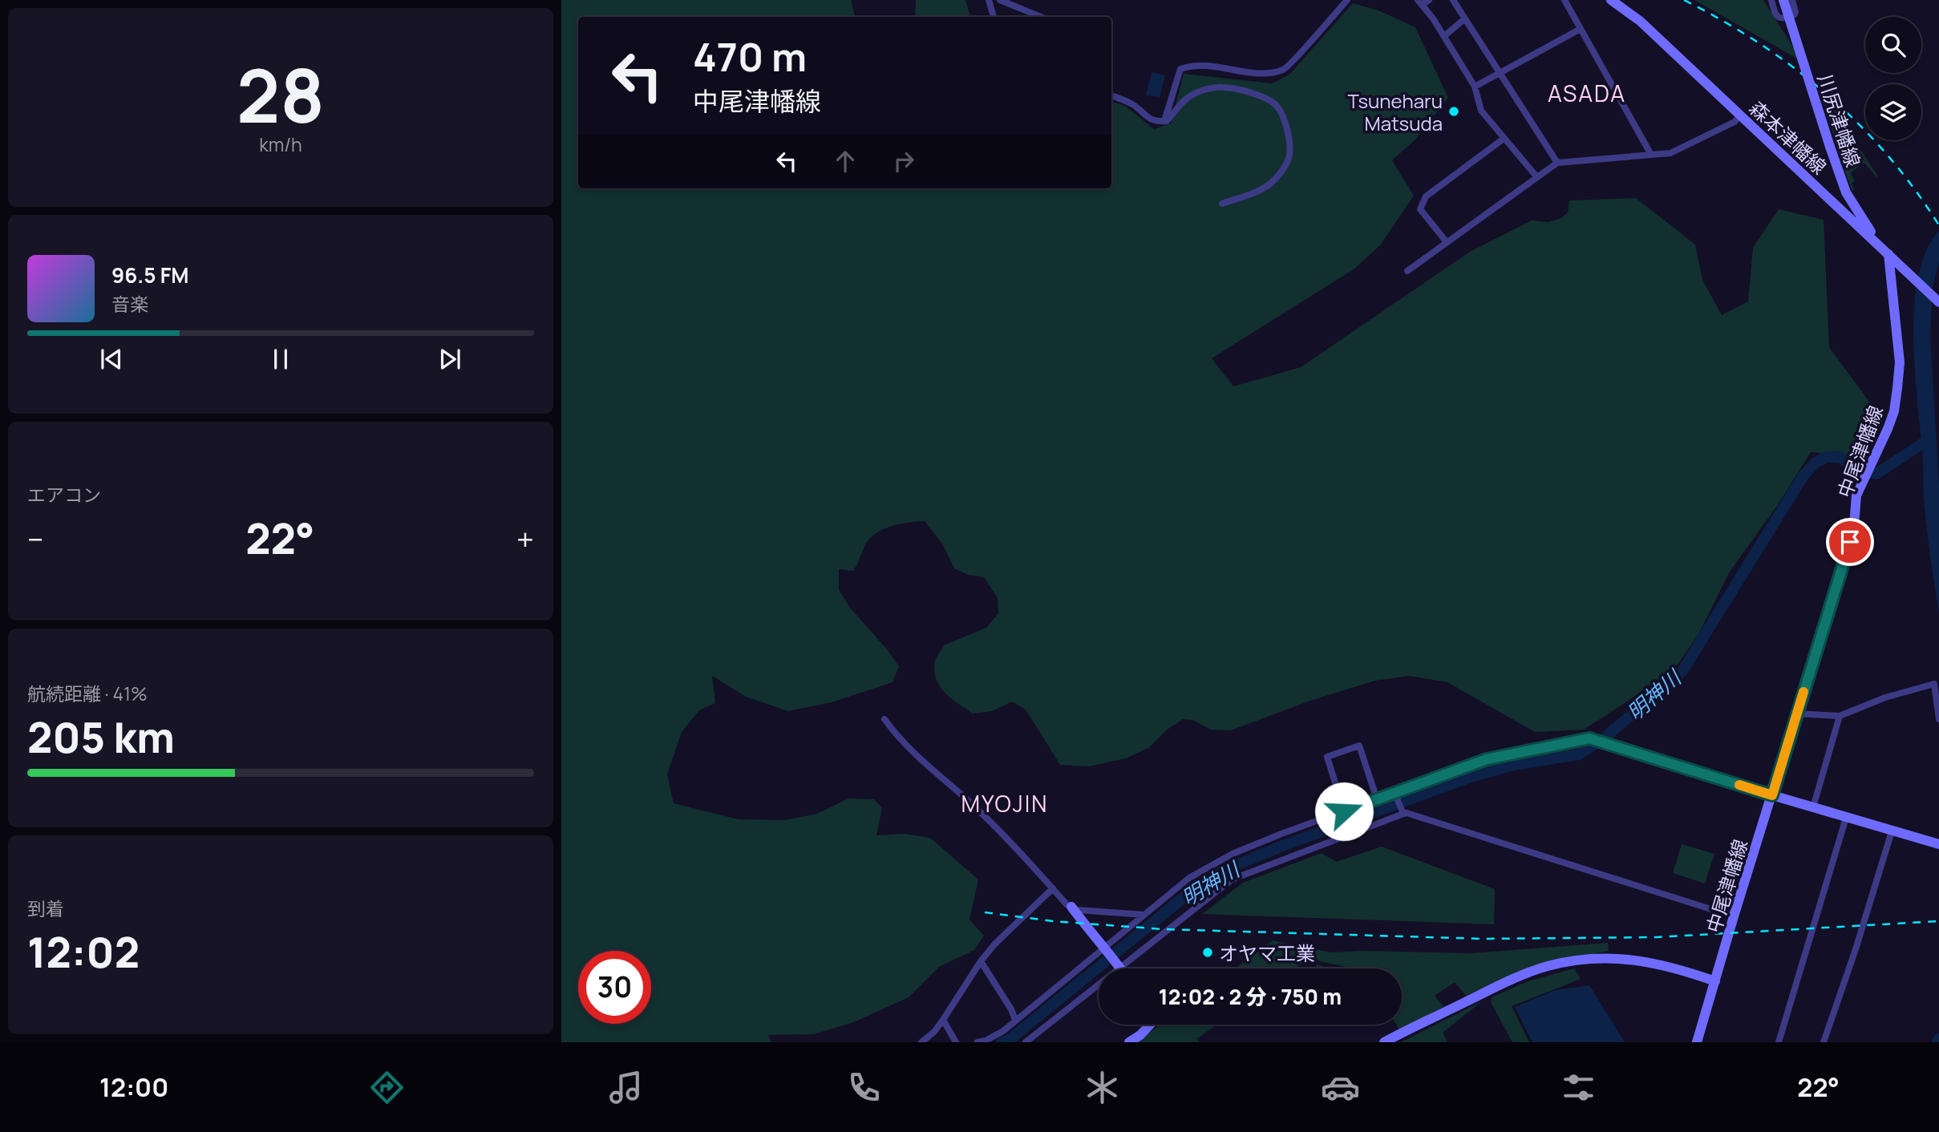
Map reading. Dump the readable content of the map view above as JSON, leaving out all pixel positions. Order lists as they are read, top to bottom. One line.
{"streets":{"main road":["川尻津幡線","森本津幡線","中尾津幡線"]},"crossings":[["川尻津幡線","森本津幡線"],["森本津幡線","中尾津幡線"]],"districts":["ASADA","MYOJIN"],"water":["明神川"],"places":["Tsuneharu Matsuda","オヤマ工業"],"page":{"tile":[["28","km/h"],"エアコン",["航続距離 · 41%","205 km"],["到着","12:02"]],"turn":["470 m","中尾津幡線"],"song":["96.5 FM","音楽"],"heat":["−","22°","+"],"limit":"30","trip":"12:02 · 2 分 · 750 m","tabs":["12:00","22°"]}}
